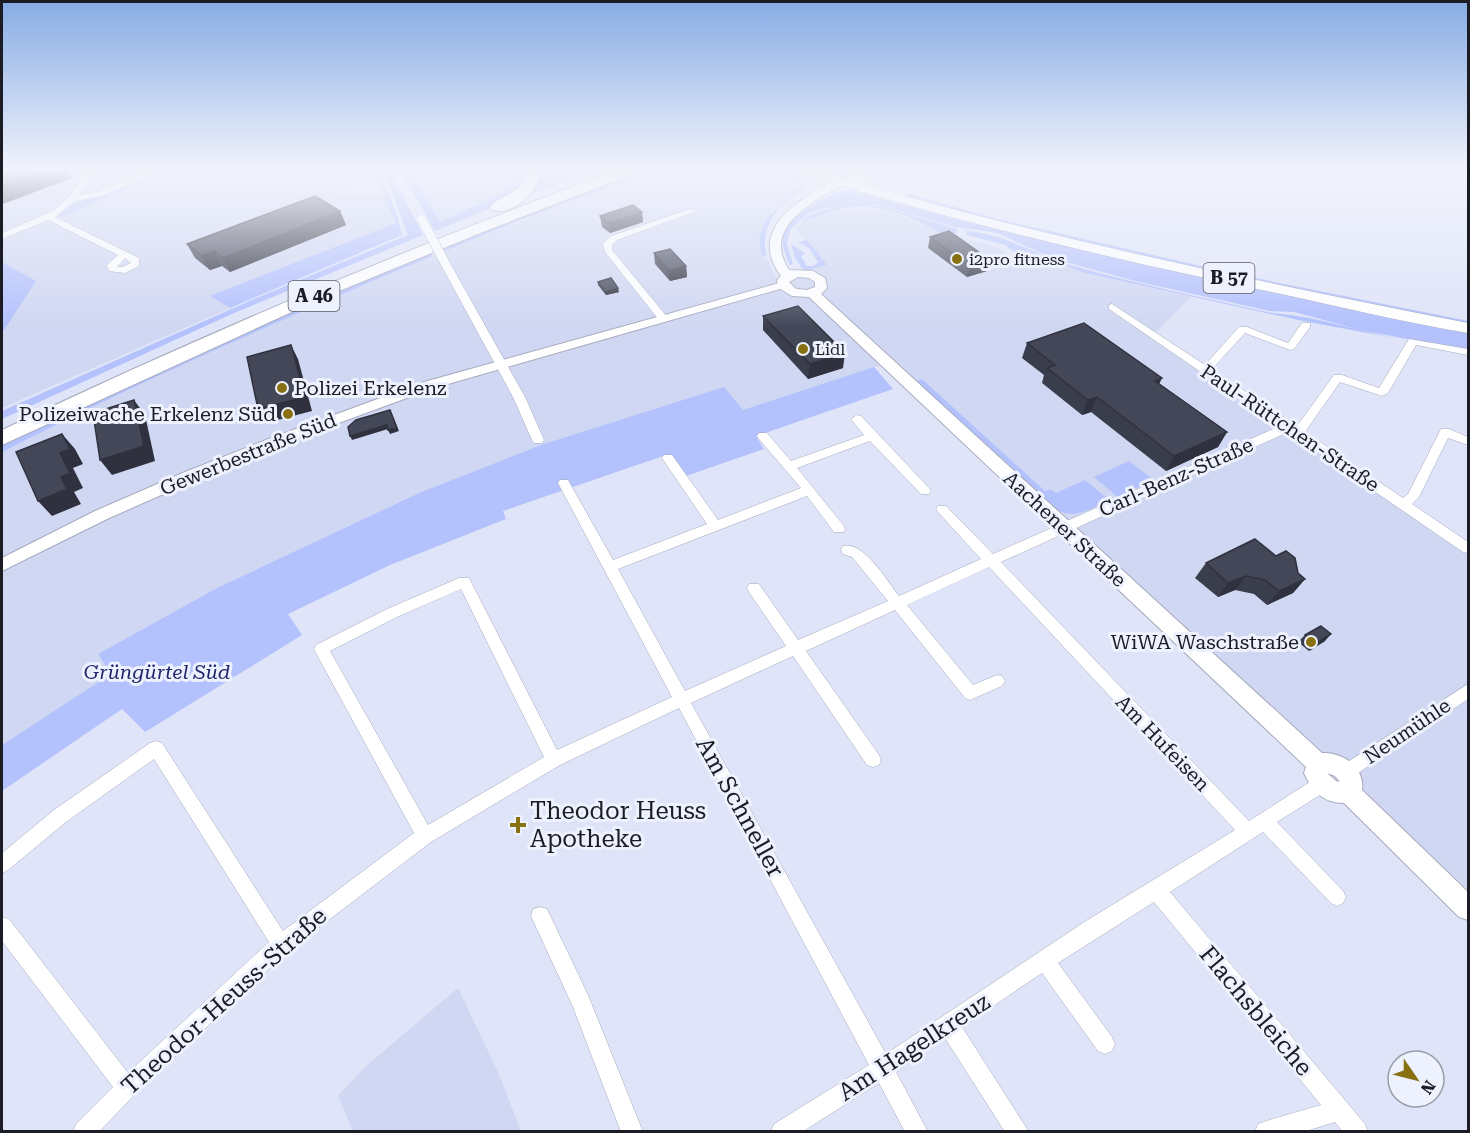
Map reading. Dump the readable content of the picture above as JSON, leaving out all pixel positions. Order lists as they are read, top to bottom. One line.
{"streets":{"highway":["A 46"],"main road":["B 57","Aachener Straße"],"street":["Paul-Rüttchen-Straße","Gewerbestraße Süd","Carl-Benz-Straße","Neumühle","Am Hufeisen","Am Schneller","Theodor-Heuss-Straße","Flachsbleiche","Am Hagelkreuz"]},"crossings":[["Paul-Rüttchen-Straße","Carl-Benz-Straße"],["Gewerbestraße Süd","Aachener Straße"],["Carl-Benz-Straße","Aachener Straße"],["Carl-Benz-Straße","Am Hufeisen"],["Carl-Benz-Straße","Theodor-Heuss-Straße"],["Aachener Straße","Am Hagelkreuz"],["Am Hufeisen","Am Hagelkreuz"],["Am Schneller","Theodor-Heuss-Straße"],["Am Schneller","Am Hagelkreuz"],["Flachsbleiche","Am Hagelkreuz"]],"parks":["Grüngürtel Süd"],"places":{"other":["i2pro fitness","Lidl","Polizei Erkelenz","Polizeiwache Erkelenz Süd","WiWA Waschstraße"],"health":["Theodor Heuss Apotheke"]},"north":"bottom right"}
